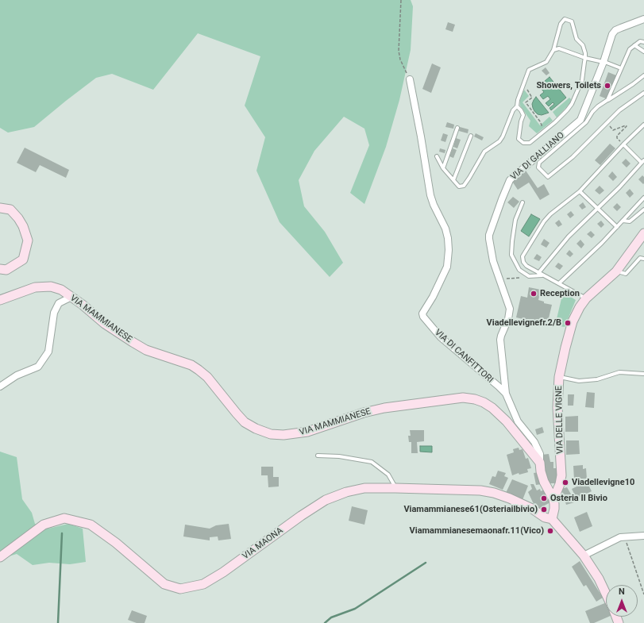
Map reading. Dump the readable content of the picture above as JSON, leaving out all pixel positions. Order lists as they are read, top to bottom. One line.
{"streets":{"main road":["VIA MAMMIANESE","VIA DELLE VIGNE","VIA MAONA"],"street":["VIA DI GALLIANO","VIA DI CANFITTORI"]},"crossings":[["VIA DI GALLIANO","VIA DI CANFITTORI"],["VIA MAMMIANESE","VIA DI CANFITTORI"],["VIA MAMMIANESE","VIA DELLE VIGNE"]],"places":["Showers, Toilets","Reception","Viadellevignefr.2/B","Viadellevigne10","Osteria Il Bivio","Viamammianese61(Osteriailbivio)","Viamammianesemaonafr.11(Vico)"],"north":"top"}
